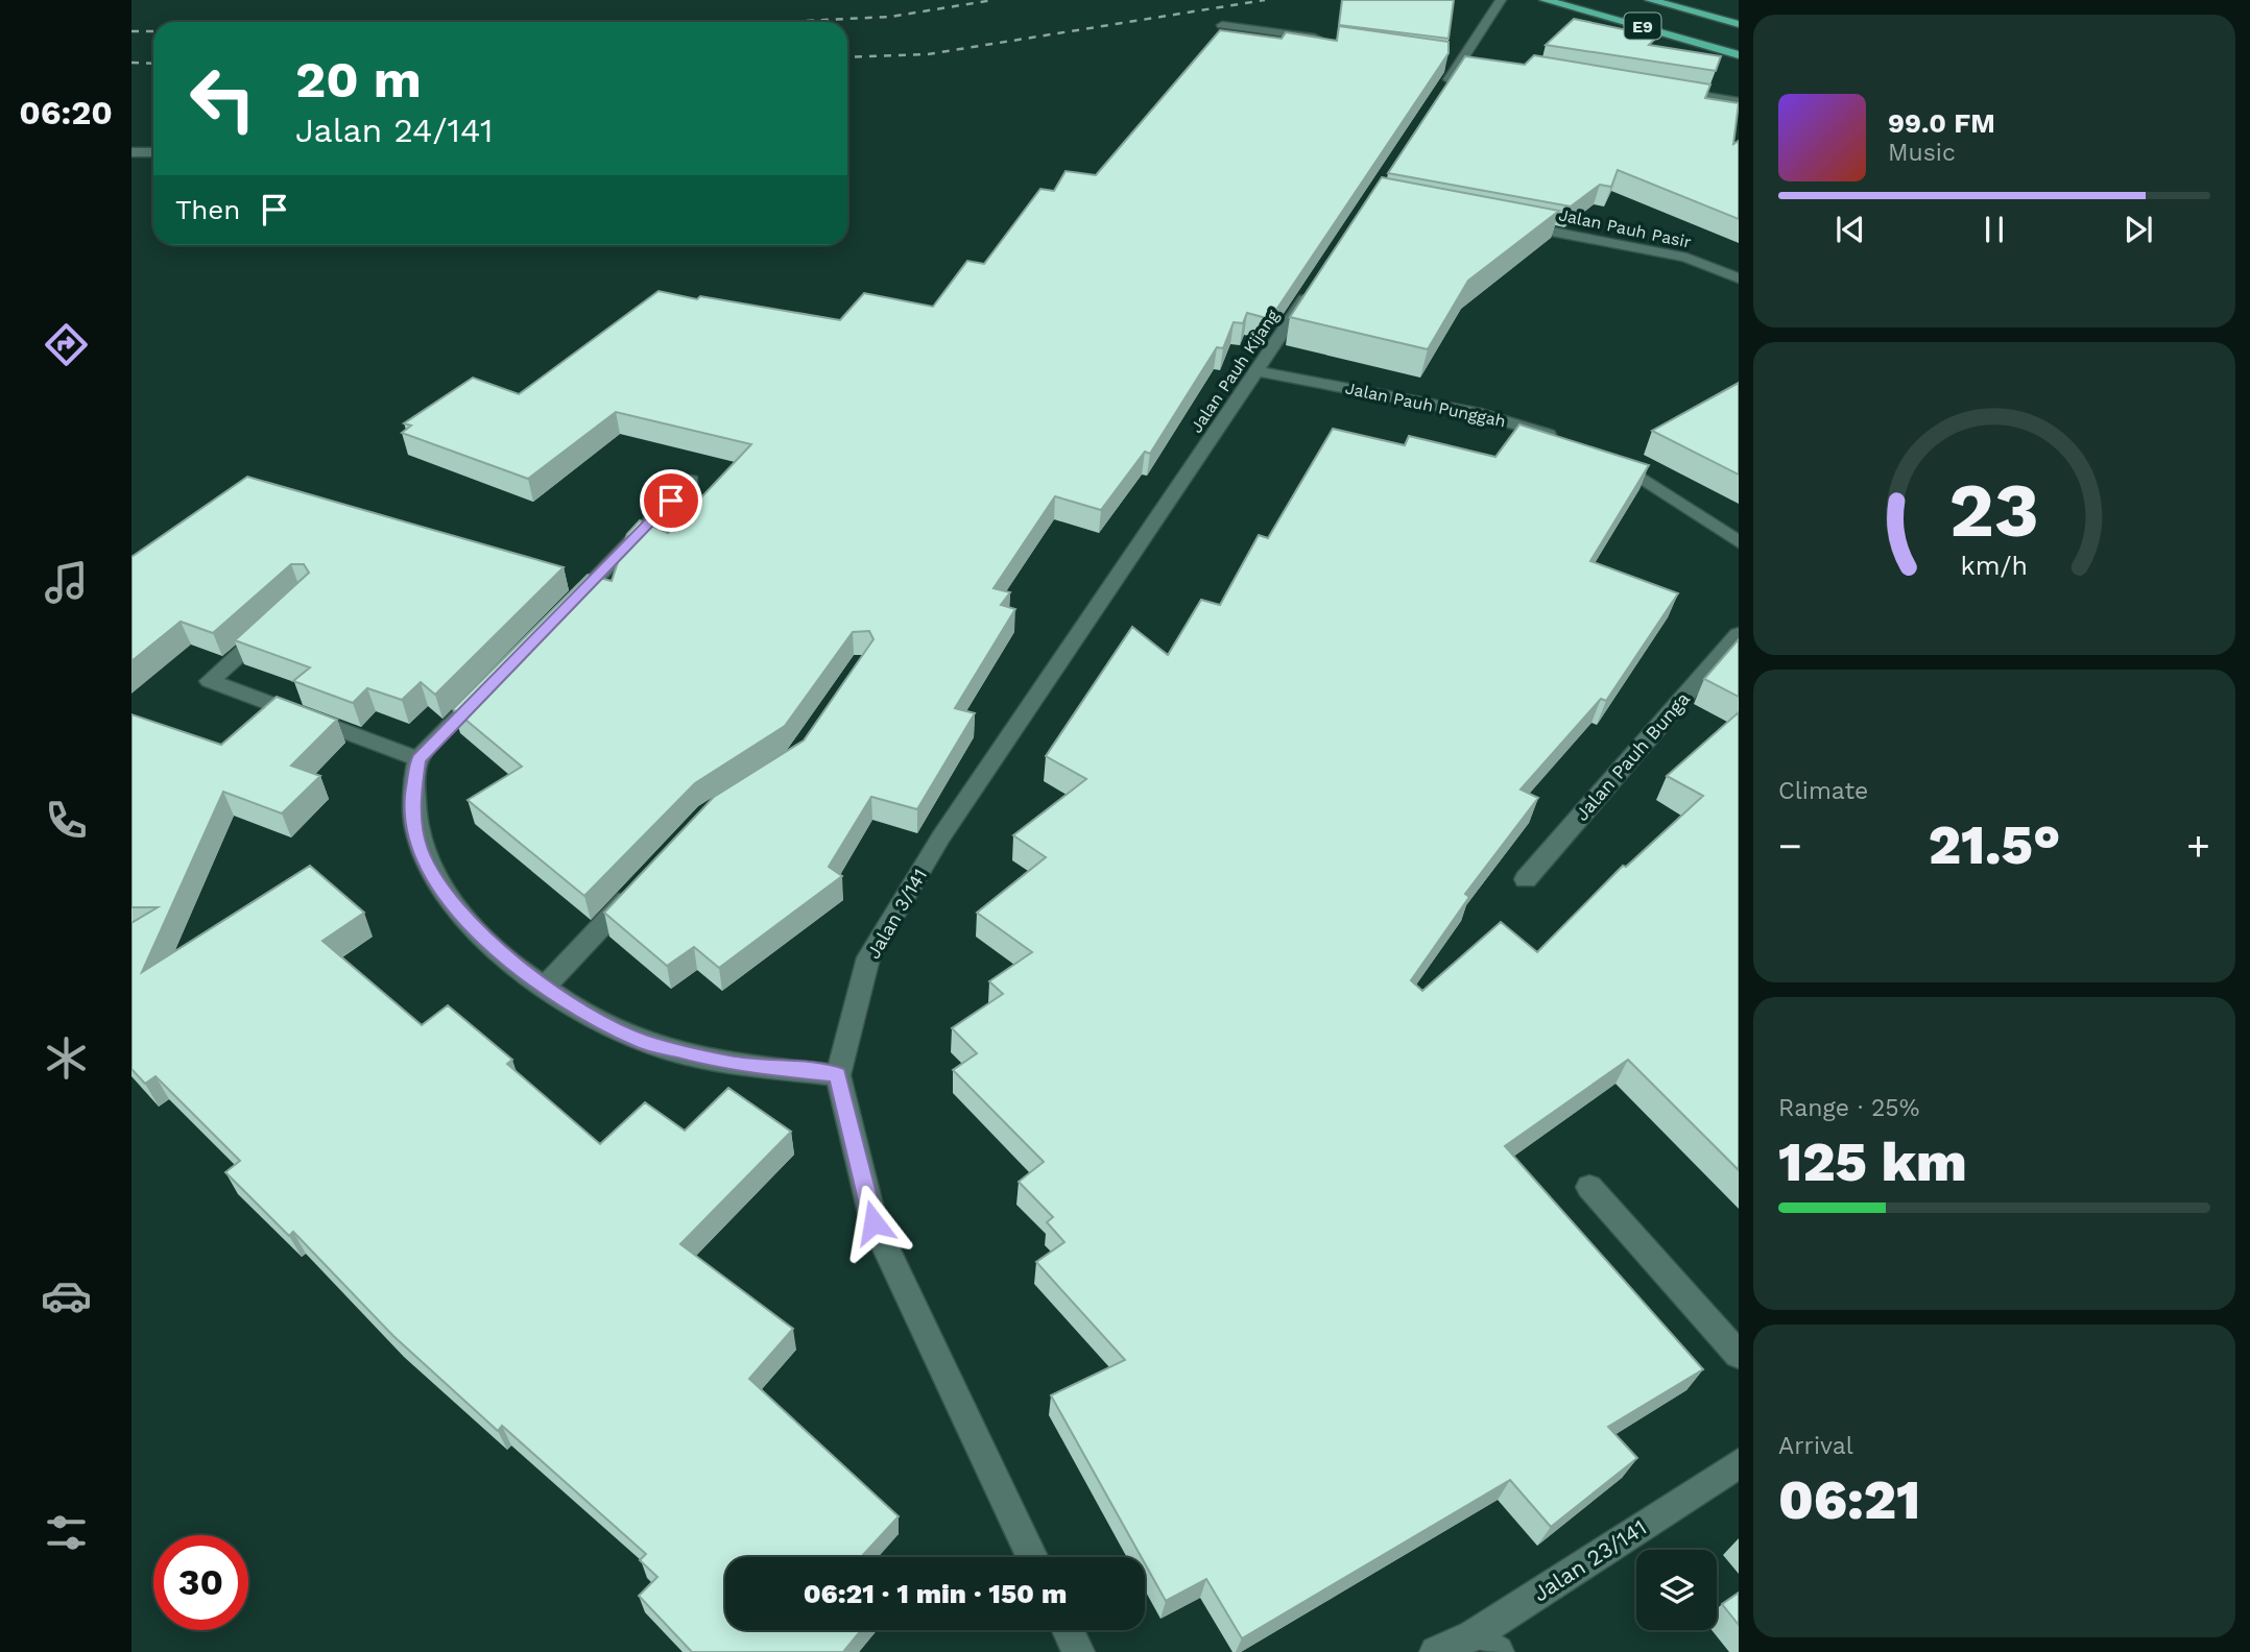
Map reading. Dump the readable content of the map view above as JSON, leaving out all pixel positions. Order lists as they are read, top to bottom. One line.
{"streets":{"highway":["E9"],"street":["Jalan Pauh Pasir","Jalan Pauh Kijang","Jalan Pauh Punggah","Jalan Pauh Bunga","Jalan 3/141","Jalan 23/141"]},"crossings":[["Jalan Pauh Kijang","Jalan Pauh Punggah"],["Jalan Pauh Kijang","Jalan 3/141"]],"page":{"tabs":"06:20","turn":["20 m","Jalan 24/141"],"song":["99.0 FM","Music"],"then":"Then","tile":["Climate",["Range · 25%","125 km"],["Arrival","06:21"]],"heat":["−","21.5°","+"],"limit":"30","trip":"06:21 · 1 min · 150 m","gauge":["23","km/h"]}}
